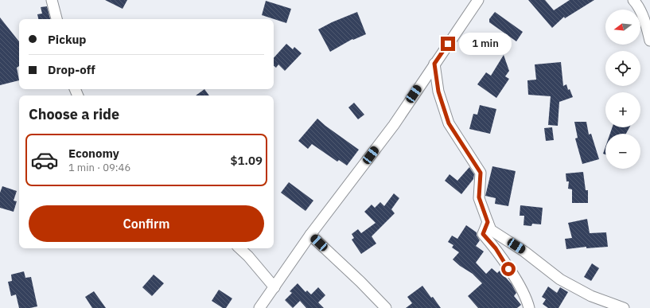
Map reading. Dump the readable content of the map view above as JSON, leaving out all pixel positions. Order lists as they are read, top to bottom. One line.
{"north":"left","page":{"map_buttons":["+","−"],"banner":["Pickup","Drop-off"],"bubble":"1 min","heading":"Choose a ride","list":[{"name":"Economy","note":"1 min · 09:46","value":"$1.09"}],"buttons":"Confirm"}}
